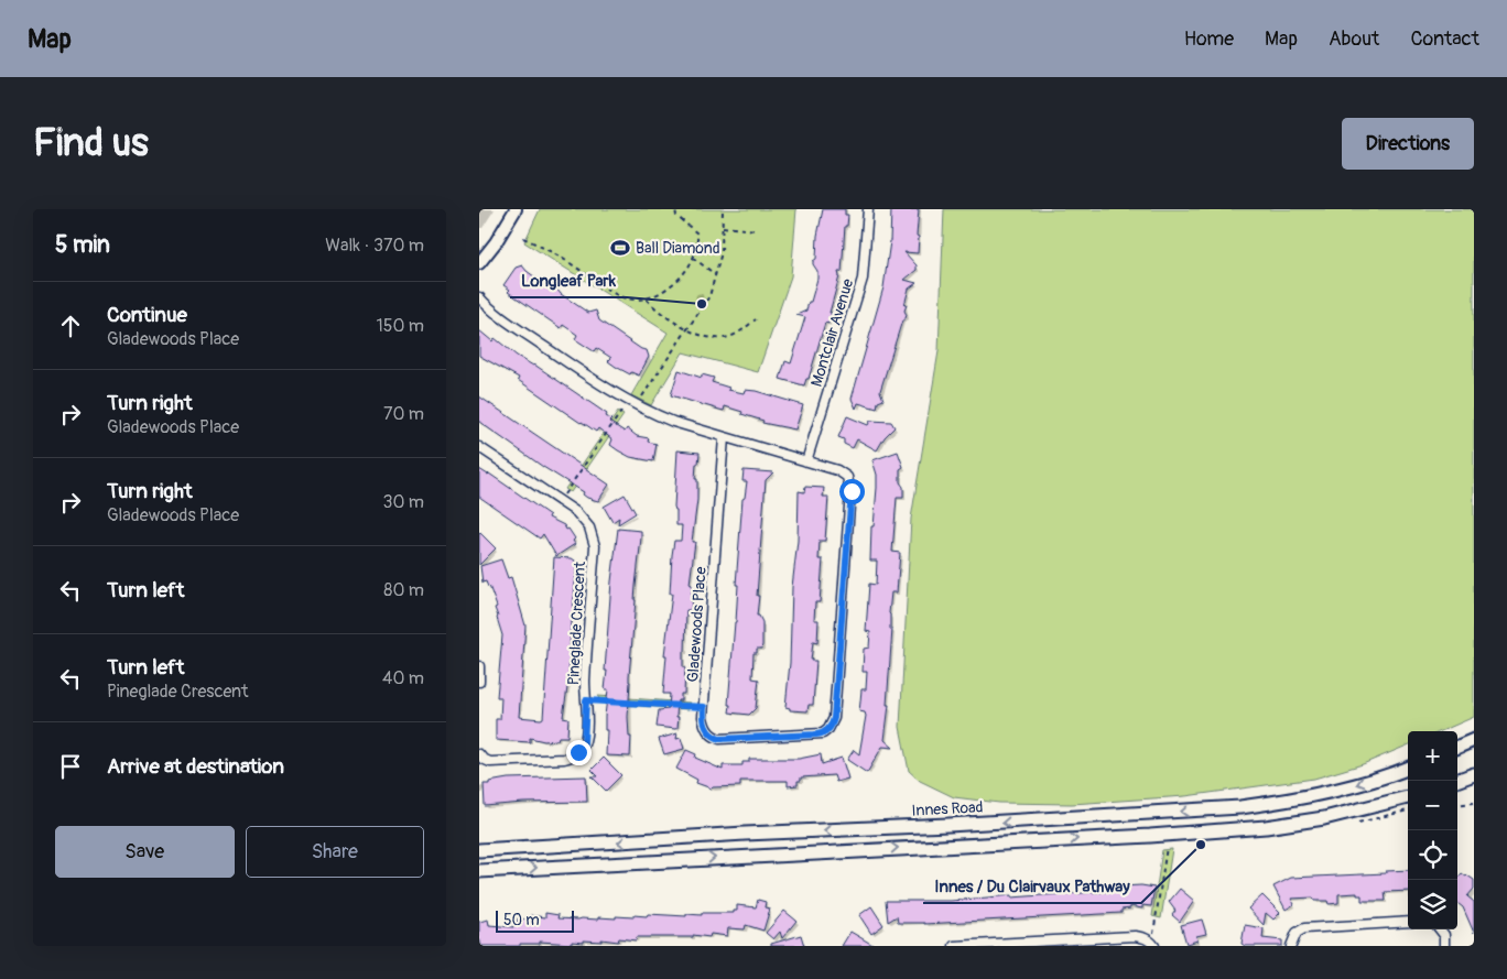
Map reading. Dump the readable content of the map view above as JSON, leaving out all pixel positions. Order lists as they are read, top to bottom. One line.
{"streets":{"main road":["Innes Road"],"street":["Montclair Avenue","Pineglade Crescent","Gladewoods Place"]},"crossings":[["Montclair Avenue","Gladewoods Place"]],"places":{"sports":["Ball Diamond"],"other":["Longleaf Park","Innes / Du Clairvaux Pathway"]},"scale_bar":"50 m","page":{"header":"Map","nav":["Home","Map","About","Contact"],"buttons":["Directions",["Save","Share"]],"title":"Find us","heading":["5 min","Walk · 370 m"],"list":[["Continue","Gladewoods Place","150 m"],["Turn right","Gladewoods Place","70 m"],["Turn right","Gladewoods Place","30 m"],["Turn left","80 m"],["Turn left","Pineglade Crescent","40 m"],"Arrive at destination"],"map_buttons":["+","−"],"scale":"50 m"}}
